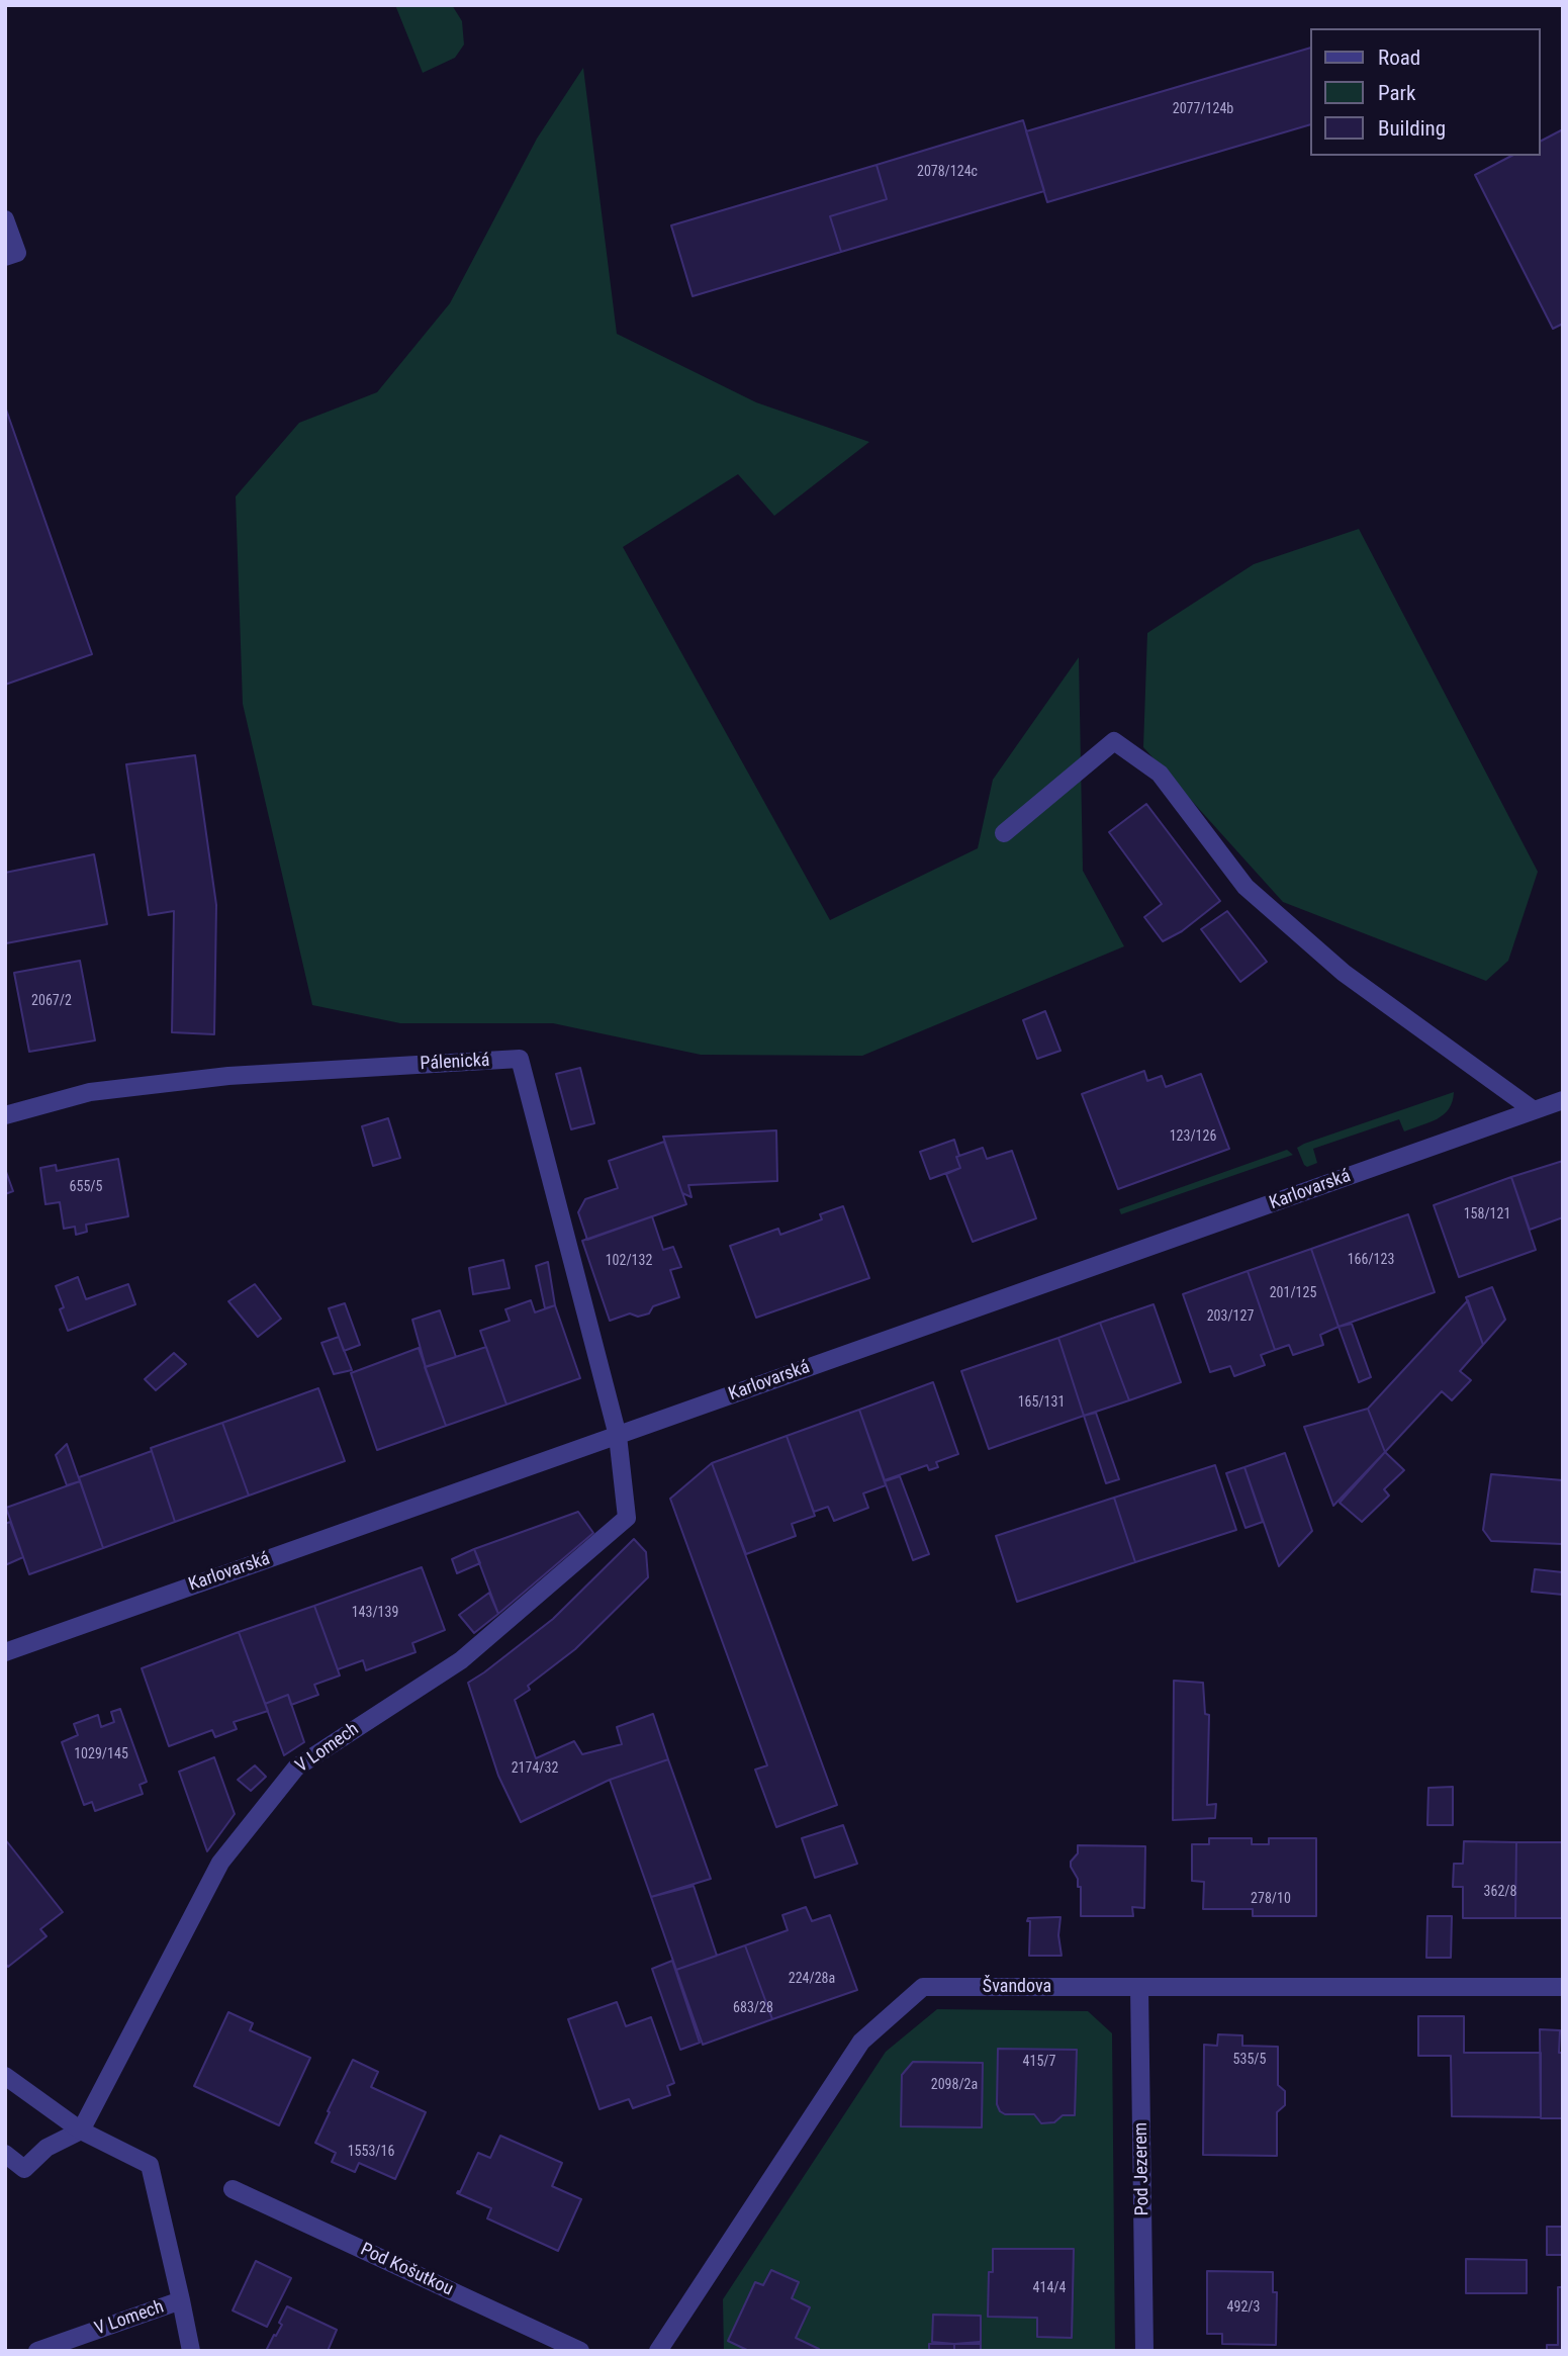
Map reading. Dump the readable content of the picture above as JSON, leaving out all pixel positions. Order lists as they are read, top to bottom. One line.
{"streets":{"street":["Pálenická","Karlovarská","V Lomech","Švandova","Pod Jezerem","Pod Košutkou"]},"crossings":[["Pálenická","Karlovarská"],["Pálenická","V Lomech"],["Karlovarská","V Lomech"],["Švandova","Pod Jezerem"]],"house_numbers":["2077/124b","2078/124c","2067/2","123/126","655/5","158/121","166/123","102/132","201/125","203/127","165/131","143/139","1029/145","2174/32","362/8","278/10","224/28a","683/28","535/5","415/7","2098/2a","1553/16","414/4","492/3"],"legend":["Road","Park","Building"]}
